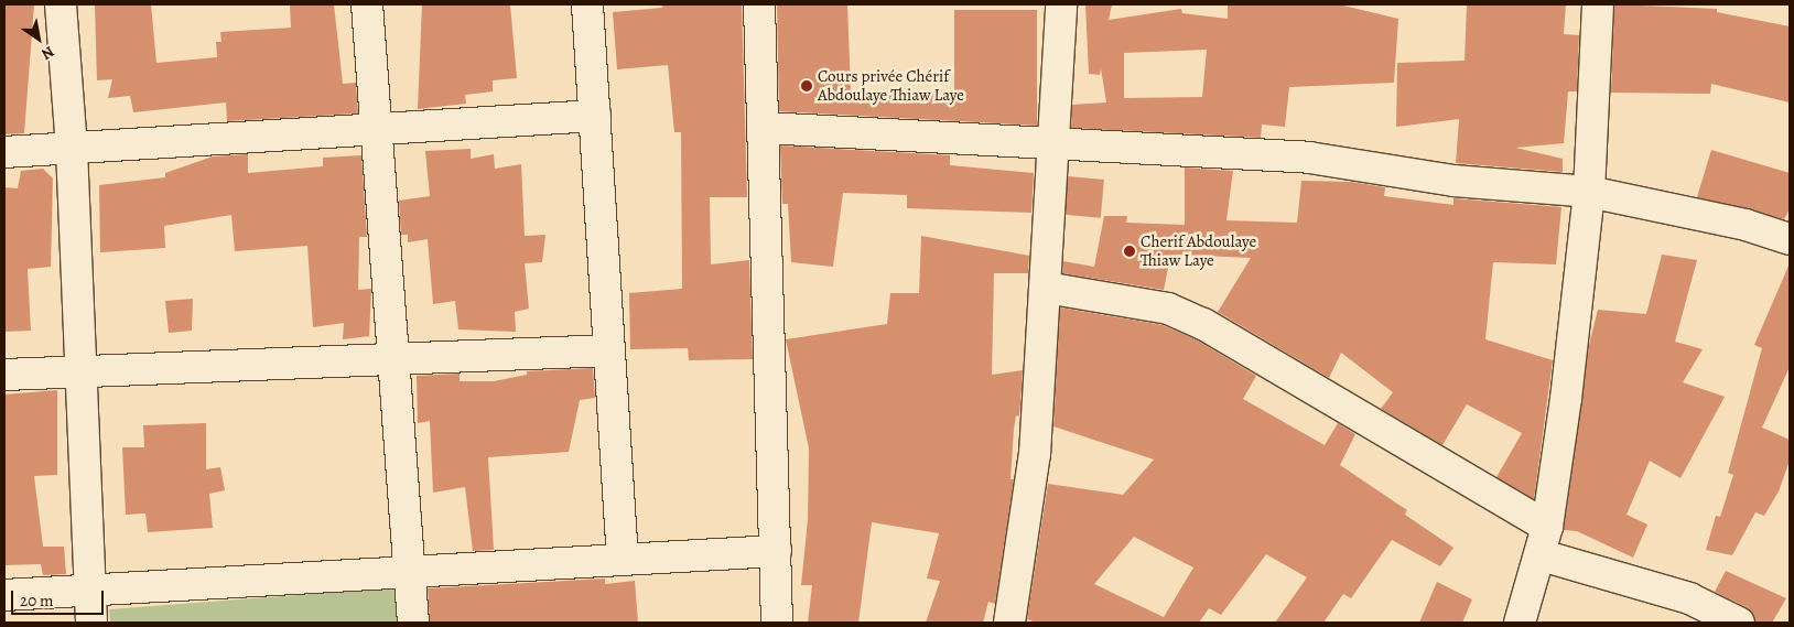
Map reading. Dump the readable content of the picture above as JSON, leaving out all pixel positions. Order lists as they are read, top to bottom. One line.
{"places":["Cours privée Chérif Abdoulaye Thiaw Laye","Cherif Abdoulaye Thiaw Laye"],"scale_bar":"20 m","north":"bottom right"}
